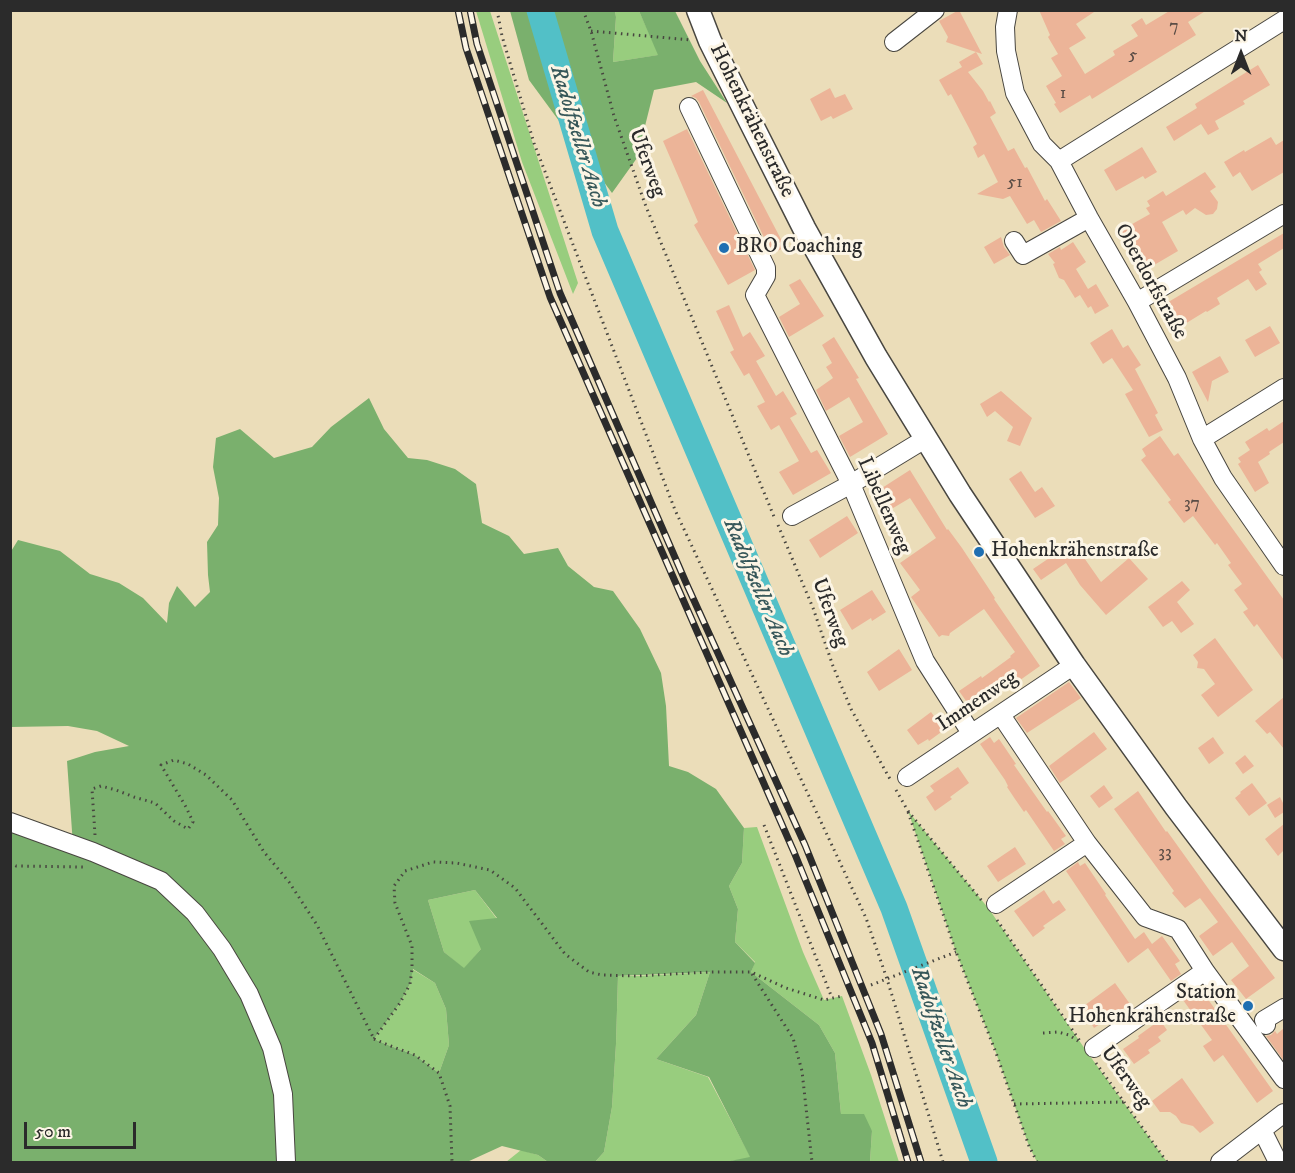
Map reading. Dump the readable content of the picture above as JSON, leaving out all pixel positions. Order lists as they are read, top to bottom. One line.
{"streets":{"main road":["Hohenkrähenstraße"],"street":["Oberdorfstraße","Libellenweg","Immenweg"],"path":["Uferweg"]},"crossings":[["Hohenkrähenstraße","Immenweg"],["Libellenweg","Immenweg"]],"water":["Radolfzeller Aach"],"places":["BRO Coaching","Hohenkrähenstraße","Station Hohenkrähenstraße"],"house_numbers":["7","5","1","51","37","33"],"scale_bar":"50 m","north":"top"}
